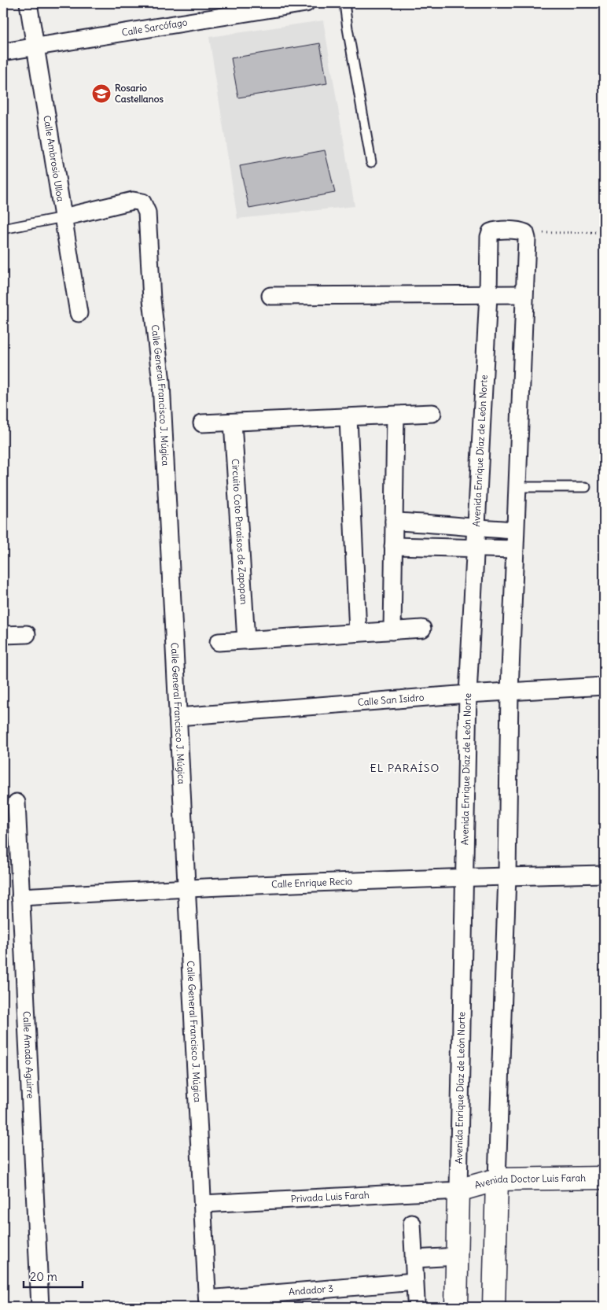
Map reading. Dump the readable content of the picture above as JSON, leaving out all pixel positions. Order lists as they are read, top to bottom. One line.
{"streets":{"street":["Calle Sarcófago","Calle Ambrosio Ulloa","Calle General Francisco J. Múgica","Avenida Enrique Díaz de León Norte","Circuito Coto Paraísos de Zapopan","Calle San Isidro","Calle Enrique Recio","Calle Amado Aguirre","Avenida Doctor Luis Farah","Privada Luis Farah","Andador 3"]},"crossings":[["Calle Sarcófago","Calle Ambrosio Ulloa"],["Calle Ambrosio Ulloa","Calle General Francisco J. Múgica"],["Calle General Francisco J. Múgica","Calle San Isidro"],["Calle General Francisco J. Múgica","Calle Enrique Recio"],["Calle General Francisco J. Múgica","Privada Luis Farah"],["Calle General Francisco J. Múgica","Andador 3"],["Avenida Enrique Díaz de León Norte","Calle San Isidro"],["Avenida Enrique Díaz de León Norte","Calle Enrique Recio"],["Avenida Enrique Díaz de León Norte","Avenida Doctor Luis Farah"],["Avenida Enrique Díaz de León Norte","Privada Luis Farah"],["Calle Enrique Recio","Calle Amado Aguirre"],["Avenida Doctor Luis Farah","Privada Luis Farah"]],"districts":["EL PARAÍSO"],"places":{"school or university":["Rosario Castellanos"]},"scale_bar":"20 m"}
